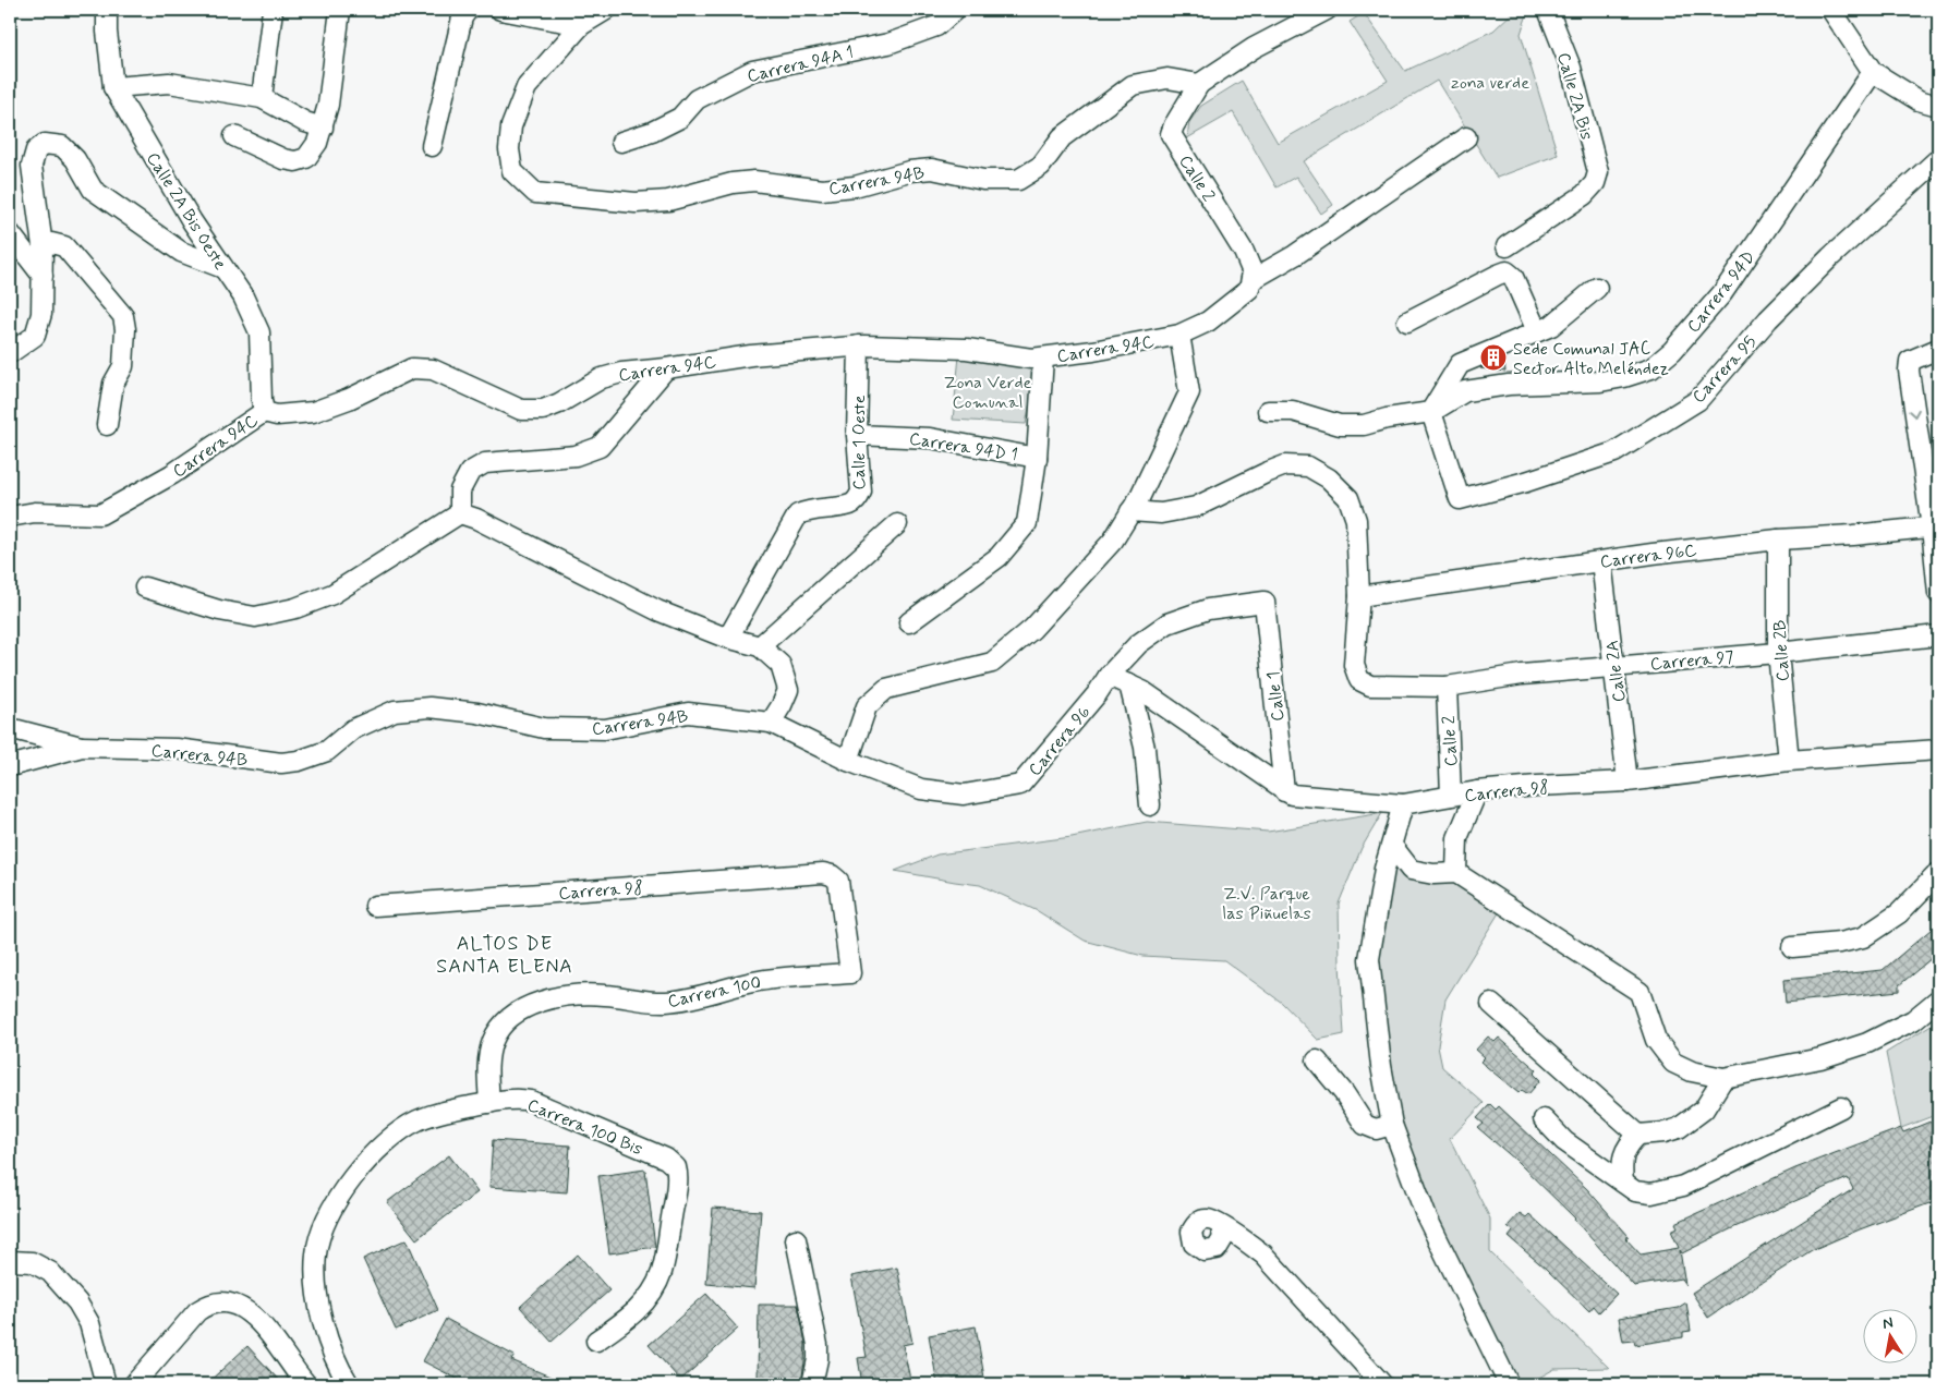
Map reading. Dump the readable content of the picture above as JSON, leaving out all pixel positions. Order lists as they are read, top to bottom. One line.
{"streets":{"street":["Carrera 94A 1","Calle 2A Bis","Calle 2","Carrera 94B","Calle 2A Bis Oeste","Carrera 94D","Carrera 94C","Carrera 95","Calle 1 Oeste","Carrera 94D 1","Carrera 96C","Calle 2B","Carrera 97","Calle 2A","Calle 1","Carrera 96","Carrera 98","Carrera 100","Carrera 100 Bis"]},"crossings":[["Calle 2","Carrera 94B"],["Calle 2","Carrera 94C"],["Calle 2","Carrera 97"],["Calle 2","Carrera 98"],["Carrera 94B","Carrera 96"],["Calle 2A Bis Oeste","Carrera 94C"],["Carrera 94D","Carrera 95"],["Carrera 94C","Calle 1 Oeste"],["Calle 1 Oeste","Carrera 94D 1"],["Carrera 96C","Calle 2B"],["Carrera 96C","Carrera 97"],["Carrera 96C","Calle 2A"],["Calle 2B","Carrera 97"],["Calle 2B","Carrera 98"],["Carrera 97","Calle 2A"],["Calle 2A","Carrera 98"],["Calle 1","Carrera 96"],["Calle 1","Carrera 98"],["Carrera 96","Carrera 98"],["Carrera 98","Carrera 100"],["Carrera 100","Carrera 100 Bis"]],"districts":["ALTOS DE SANTA ELENA"],"parks":["zona verde","Zona Verde Comunal","Z.V. Parque las Piñuelas"],"places":{"building":["Sede Comunal JAC Sector Alto Meléndez"]},"north":"top"}
